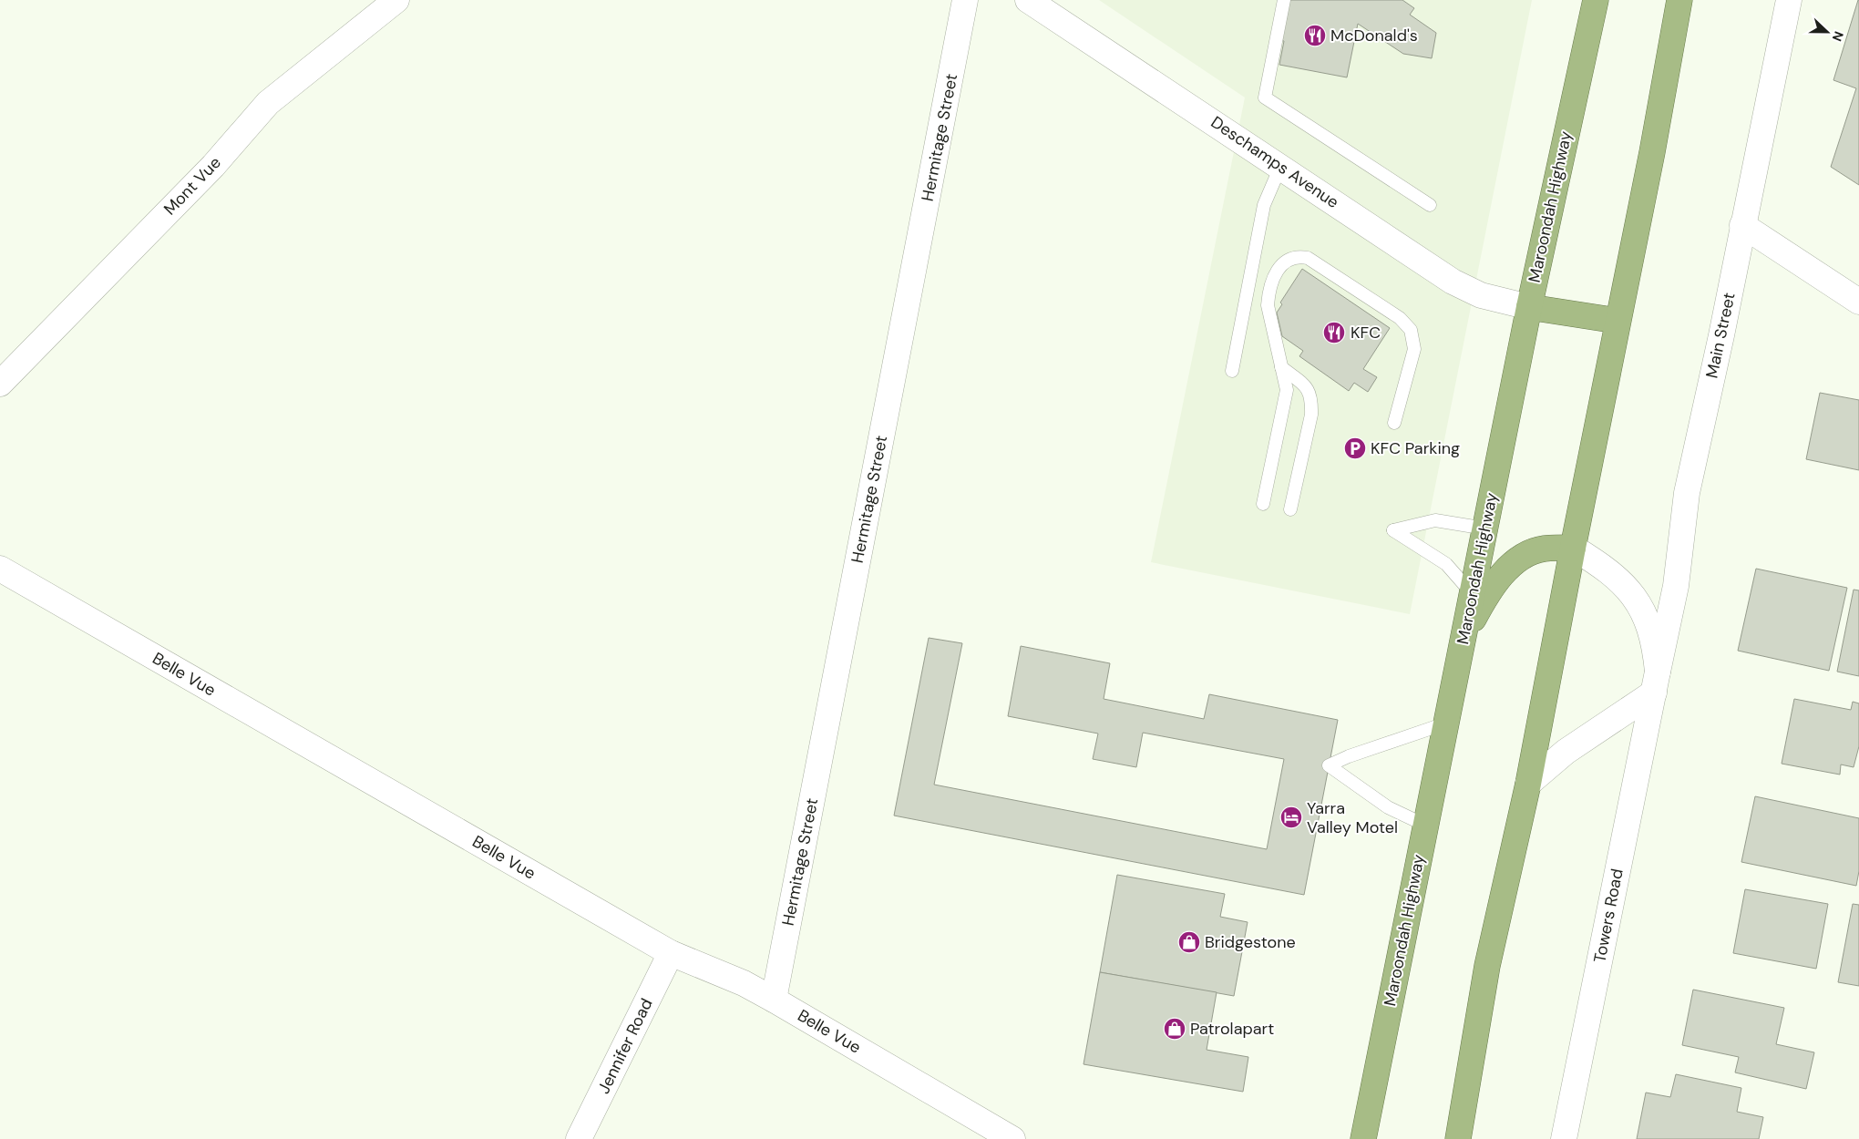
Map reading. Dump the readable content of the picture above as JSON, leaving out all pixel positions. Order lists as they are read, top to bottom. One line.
{"streets":{"highway":["Maroondah Highway"],"street":["Hermitage Street","Deschamps Avenue","Mont Vue","Main Street","Belle Vue","Towers Road","Jennifer Road"]},"crossings":[["Hermitage Street","Belle Vue"],["Deschamps Avenue","Maroondah Highway"],["Main Street","Towers Road"],["Belle Vue","Jennifer Road"]],"places":{"restaurant":["McDonald's","KFC"],"parking":["KFC Parking"],"hotel":["Yarra Valley Motel"],"shop":["Bridgestone","Patrolapart"]},"north":"right"}
